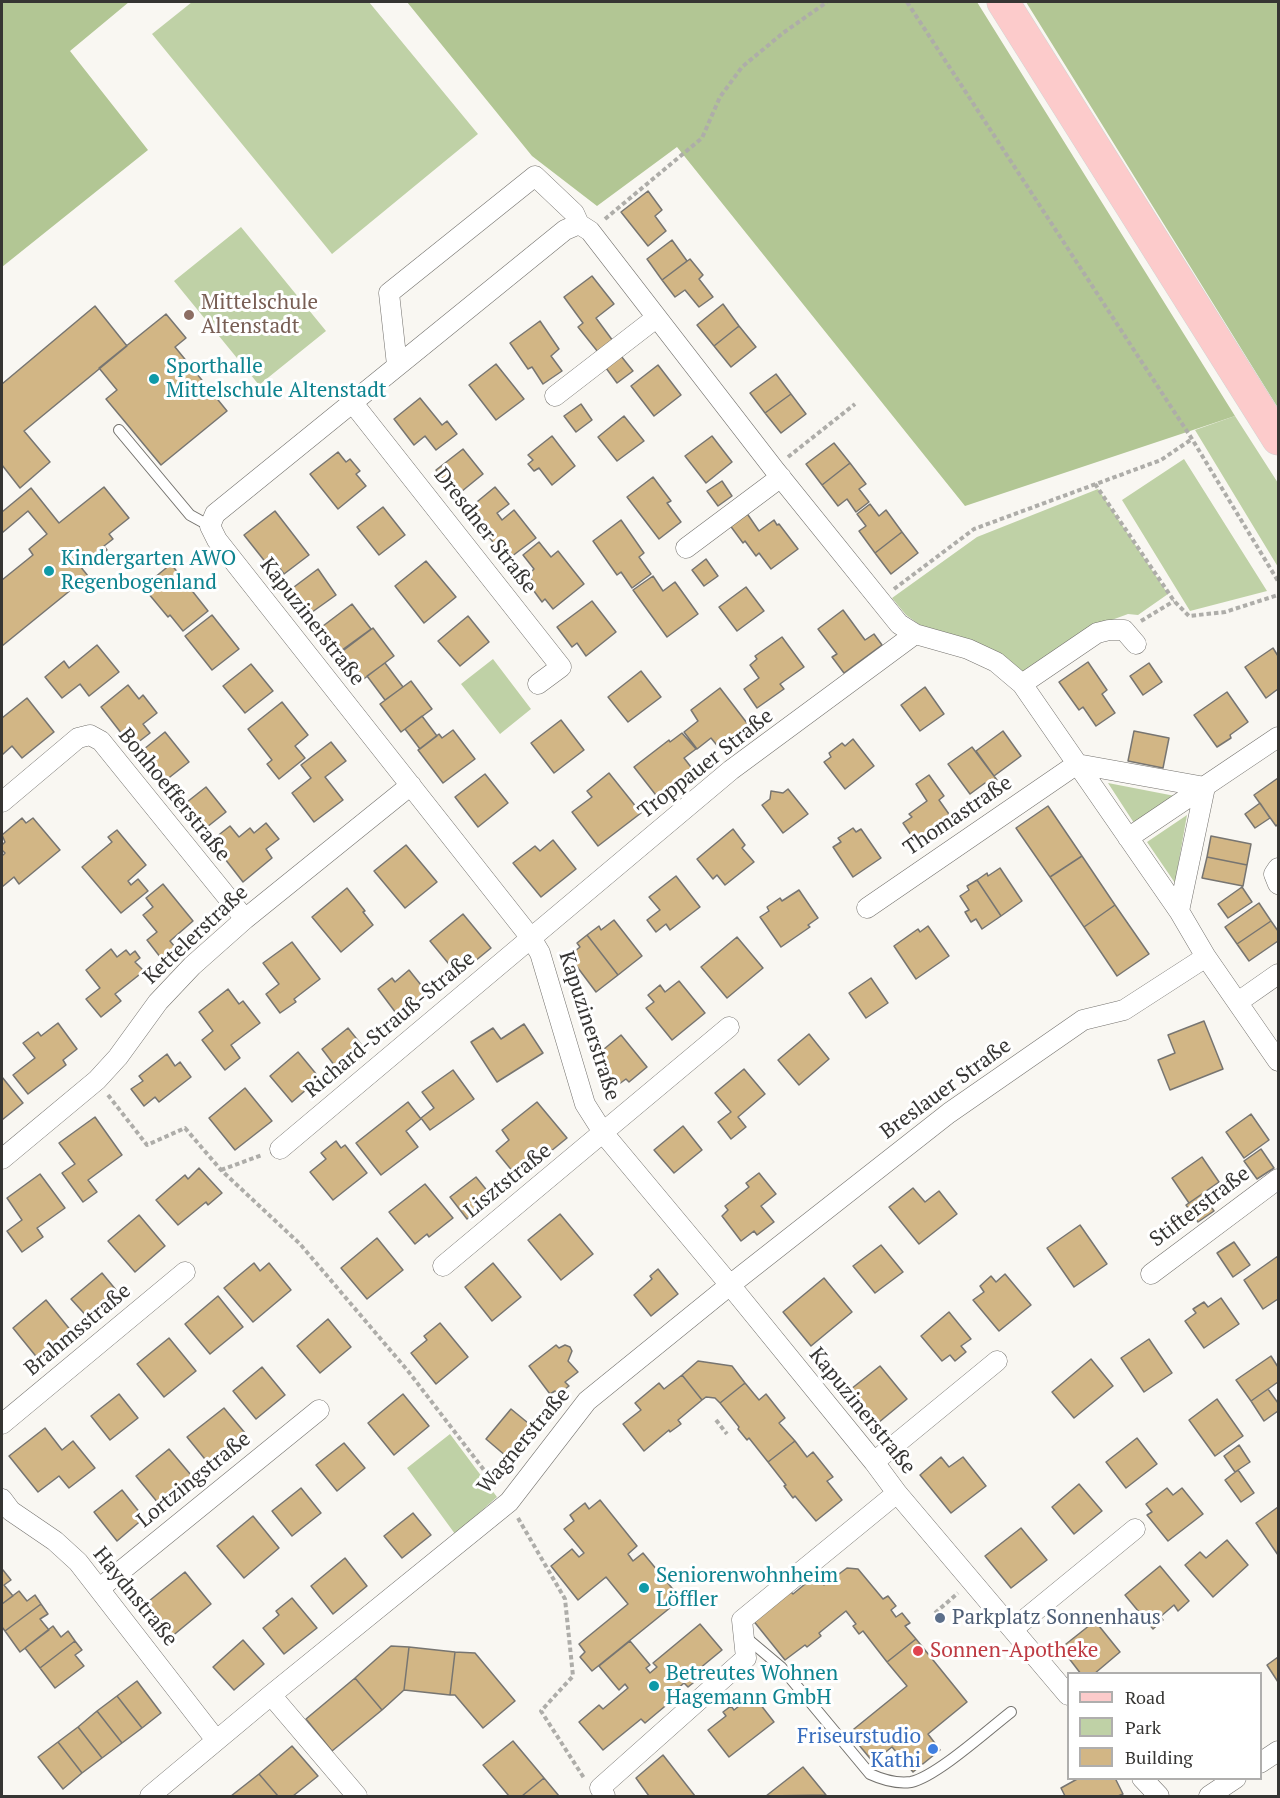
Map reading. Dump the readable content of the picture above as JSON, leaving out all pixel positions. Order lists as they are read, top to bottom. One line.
{"streets":{"street":["Dresdner Straße","Kapuzinerstraße","Troppauer Straße","Bonhoefferstraße","Thomastraße","Kettelerstraße","Richard-Strauß-Straße","Breslauer Straße","Lisztstraße","Stifterstraße","Brahmsstraße","Wagnerstraße","Lortzingstraße","Haydnstraße"]},"crossings":[["Kapuzinerstraße","Troppauer Straße"],["Kapuzinerstraße","Kettelerstraße"],["Kapuzinerstraße","Richard-Strauß-Straße"],["Kapuzinerstraße","Breslauer Straße"],["Kapuzinerstraße","Lisztstraße"],["Kapuzinerstraße","Wagnerstraße"],["Troppauer Straße","Richard-Strauß-Straße"],["Bonhoefferstraße","Kettelerstraße"],["Breslauer Straße","Wagnerstraße"],["Wagnerstraße","Haydnstraße"],["Lortzingstraße","Haydnstraße"]],"places":["Mittelschule Altenstadt","Sporthalle Mittelschule Altenstadt","Kindergarten AWO Regenbogenland","Seniorenwohnheim Löffler","Parkplatz Sonnenhaus","Sonnen-Apotheke","Betreutes Wohnen Hagemann GmbH","Friseurstudio Kathi"],"legend":["Road","Park","Building"]}
